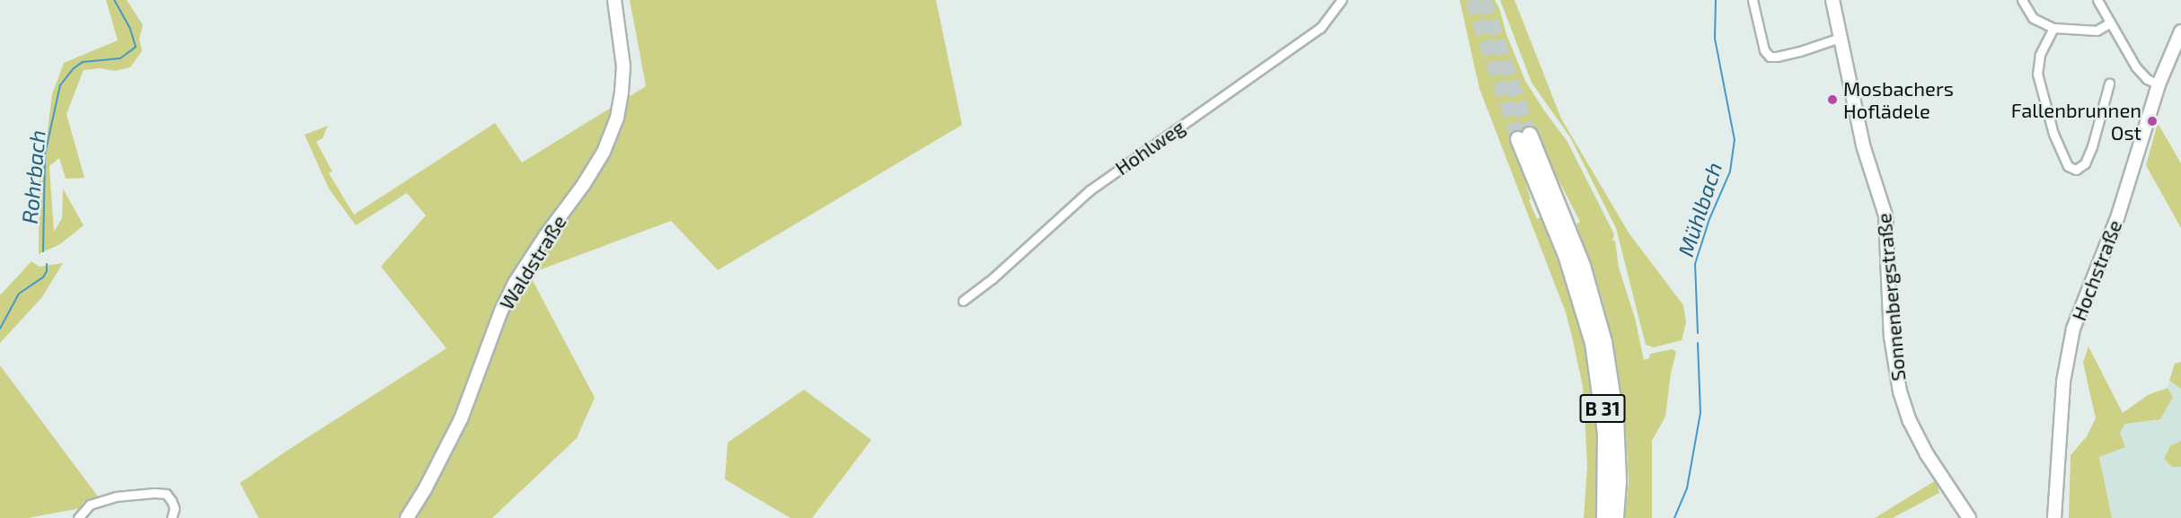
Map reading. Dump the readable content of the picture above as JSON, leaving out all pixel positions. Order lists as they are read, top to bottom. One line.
{"streets":{"highway":["B 31"],"street":["Hohlweg","Waldstraße","Hochstraße","Sonnenbergstraße"]},"water":["Rohrbach","Mühlbach"],"places":["Mosbachers Hoflädele","Fallenbrunnen Ost"]}
